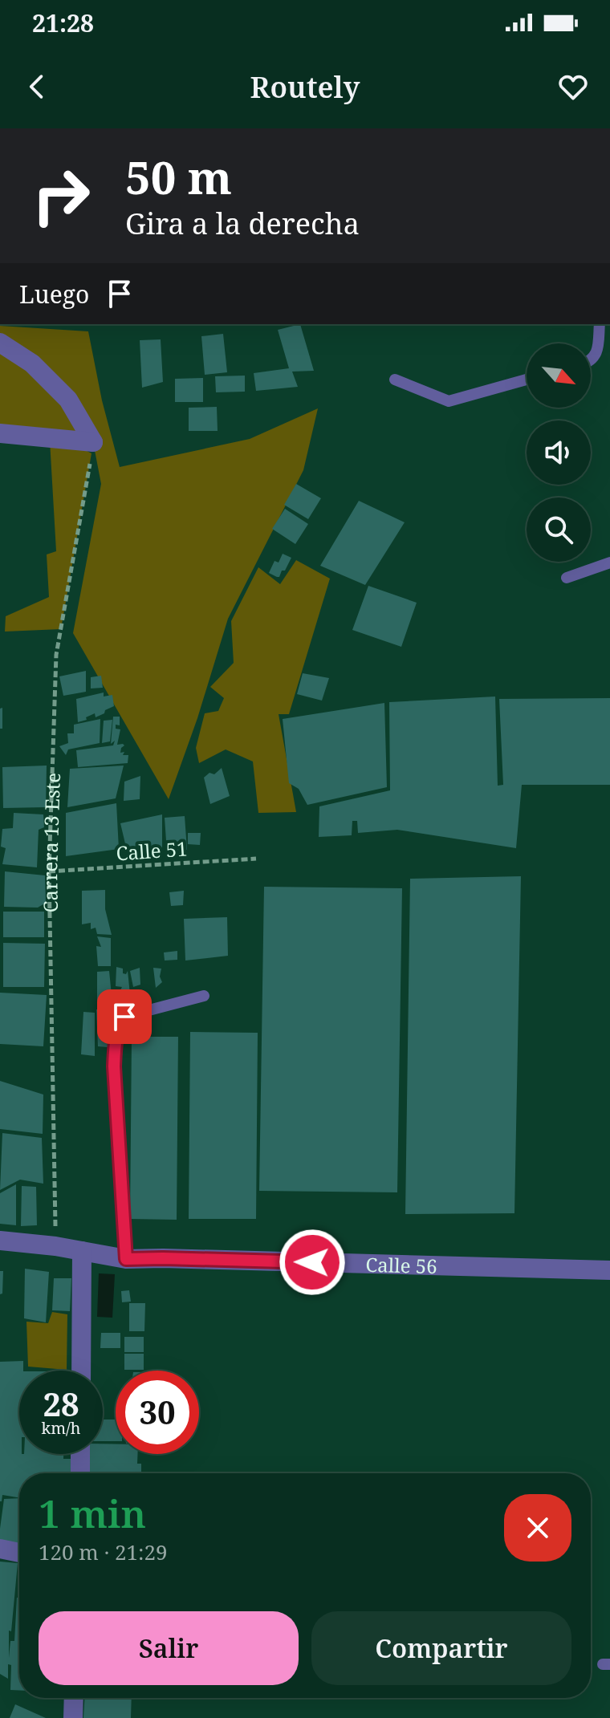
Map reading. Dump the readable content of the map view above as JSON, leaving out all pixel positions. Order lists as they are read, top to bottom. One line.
{"streets":{"street":["Calle 56"],"path":["Carrera 13 Este","Calle 51"]},"crossings":[["Carrera 13 Este","Calle 51"],["Carrera 13 Este","Calle 56"]],"north":"bottom right","page":{"status":"21:28","header":"Routely","turn":["50 m","Gira a la derecha"],"then":"Luego","speed":"28 km/h","limit":"30","heading":["1 min","120 m · 21:29"],"buttons":["Salir","Compartir"]}}
